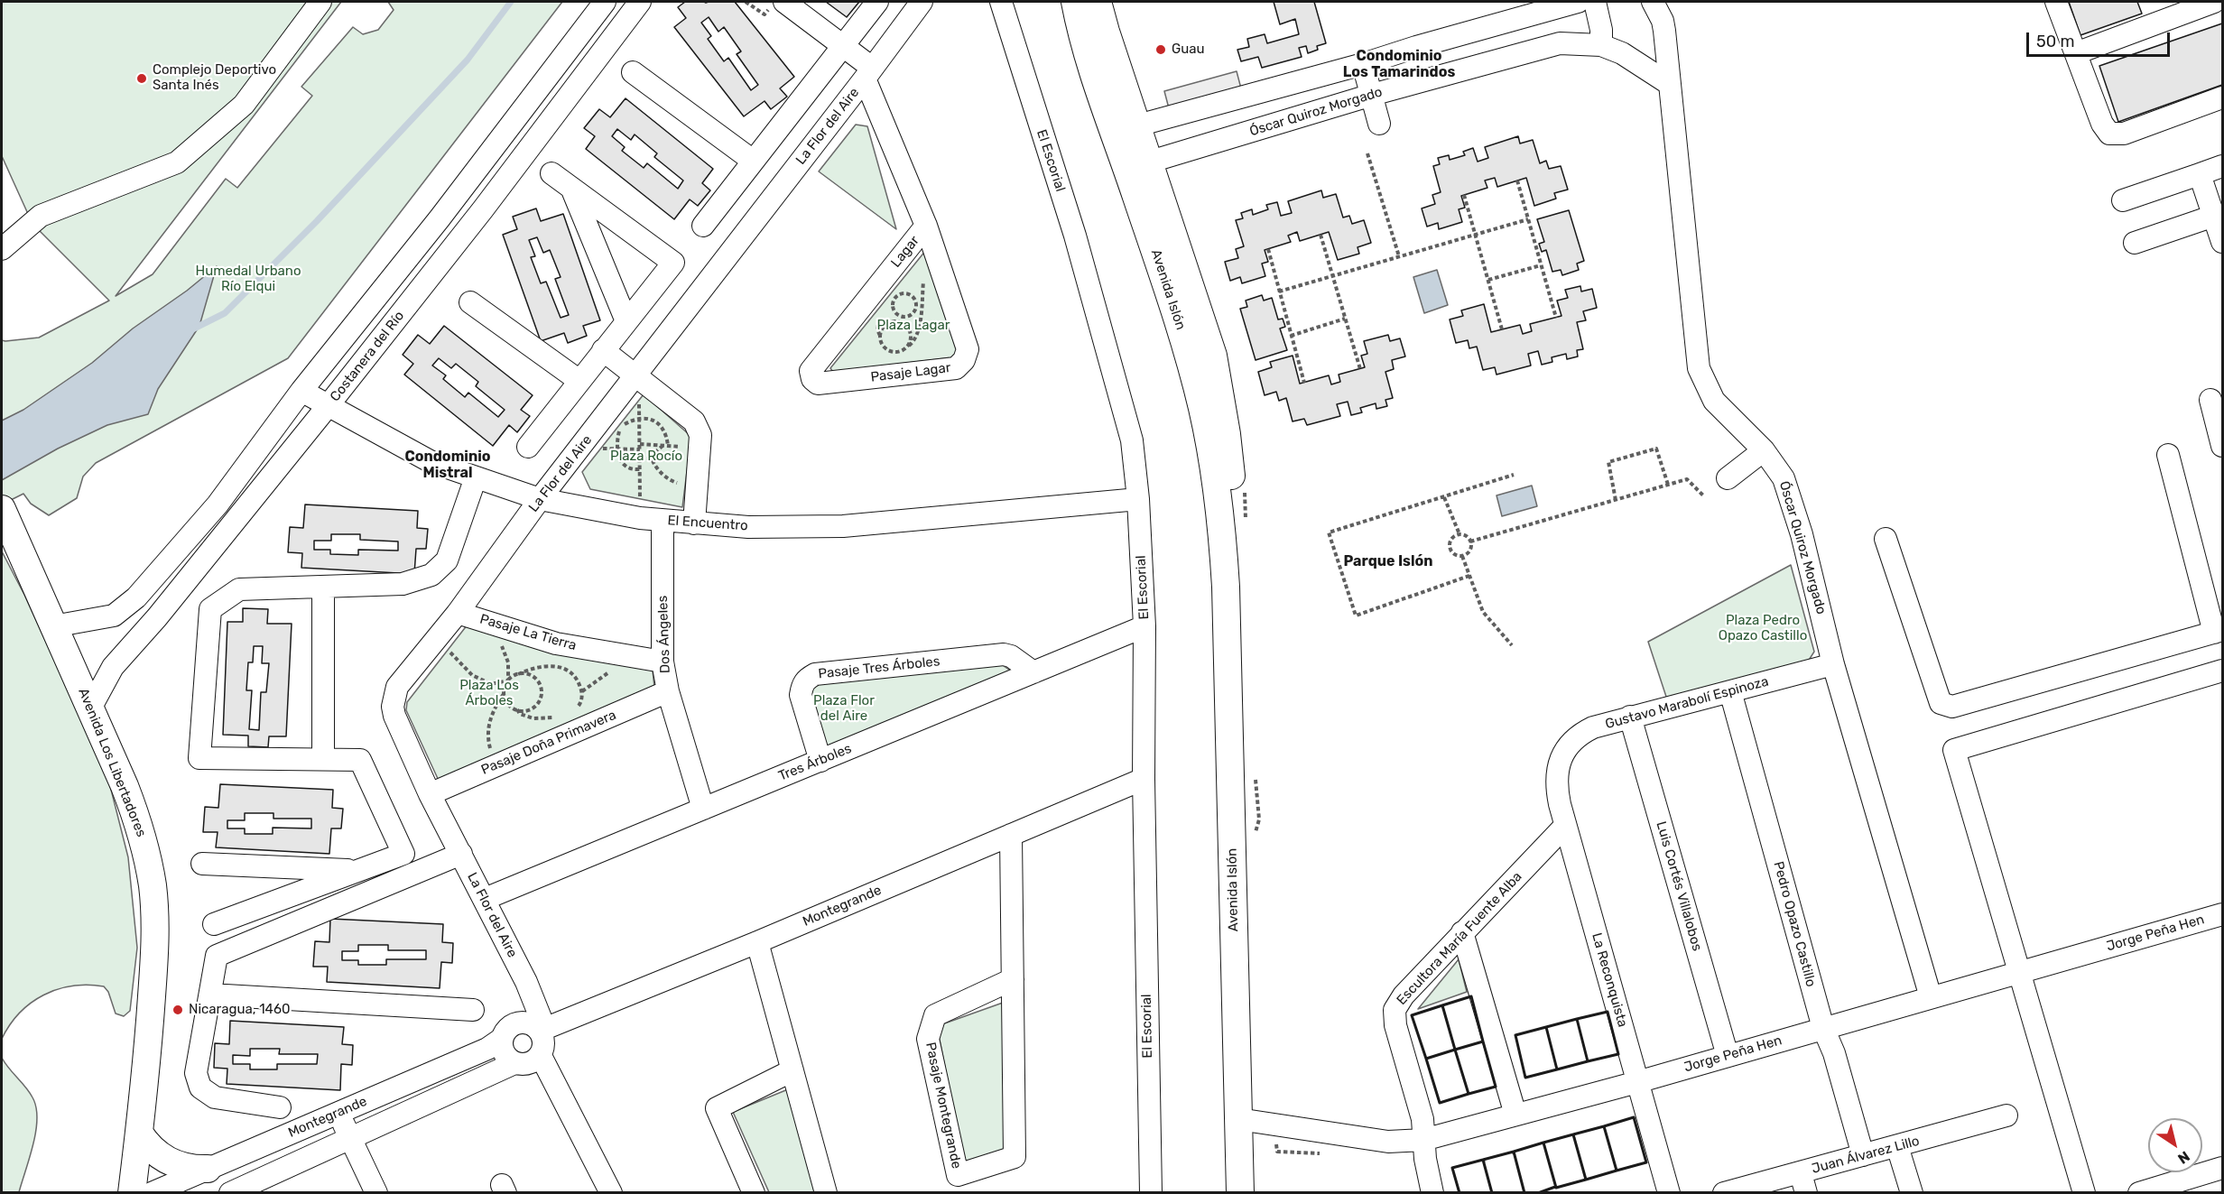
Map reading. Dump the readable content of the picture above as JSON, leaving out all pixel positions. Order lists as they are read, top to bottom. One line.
{"streets":{"main road":["Avenida Islón","Avenida Los Libertadores"],"street":["Óscar Quiroz Morgado","La Flor del Aire","El Escorial","Lagar","Costanera del Río","Pasaje Lagar","El Encuentro","Pasaje La Tierra","Dos Ángeles","Pasaje Tres Árboles","Gustavo Marabolí Espinoza","Pasaje Doña Primavera","Tres Árboles","Luis Cortés Villalobos","Montegrande","Pedro Opazo Castillo","Jorge Peña Hen","Escultora María Fuente Alba","La Reconquista","Pasaje Montegrande","Juan Álvarez Lillo"]},"crossings":[["Óscar Quiroz Morgado","Avenida Islón"],["Óscar Quiroz Morgado","Gustavo Marabolí Espinoza"],["Óscar Quiroz Morgado","Jorge Peña Hen"],["La Flor del Aire","Lagar"],["La Flor del Aire","El Encuentro"],["La Flor del Aire","Pasaje La Tierra"],["La Flor del Aire","Pasaje Doña Primavera"],["La Flor del Aire","Tres Árboles"],["La Flor del Aire","Montegrande"],["El Escorial","El Encuentro"],["El Escorial","Tres Árboles"],["El Escorial","Montegrande"],["Lagar","Pasaje Lagar"],["Avenida Islón","Jorge Peña Hen"],["Costanera del Río","El Encuentro"],["Costanera del Río","Avenida Los Libertadores"],["El Encuentro","Dos Ángeles"],["Pasaje La Tierra","Dos Ángeles"],["Dos Ángeles","Pasaje Doña Primavera"],["Dos Ángeles","Tres Árboles"],["Pasaje Tres Árboles","Tres Árboles"],["Gustavo Marabolí Espinoza","Luis Cortés Villalobos"],["Gustavo Marabolí Espinoza","Pedro Opazo Castillo"],["Gustavo Marabolí Espinoza","La Reconquista"],["Luis Cortés Villalobos","Jorge Peña Hen"],["Montegrande","Pasaje Montegrande"],["Pedro Opazo Castillo","Jorge Peña Hen"],["Pedro Opazo Castillo","Juan Álvarez Lillo"],["Jorge Peña Hen","Escultora María Fuente Alba"],["Jorge Peña Hen","La Reconquista"],["Escultora María Fuente Alba","La Reconquista"]],"districts":["Condominio Los Tamarindos","Condominio Mistral","Parque Islón"],"parks":["Humedal Urbano Río Elqui","Plaza Lagar","Plaza Rocío","Plaza Pedro Opazo Castillo","Plaza Los Árboles","Plaza Flor del Aire"],"places":["Guau","Complejo Deportivo Santa Inés","Nicaragua, 1460"],"scale_bar":"50 m","north":"bottom right"}
